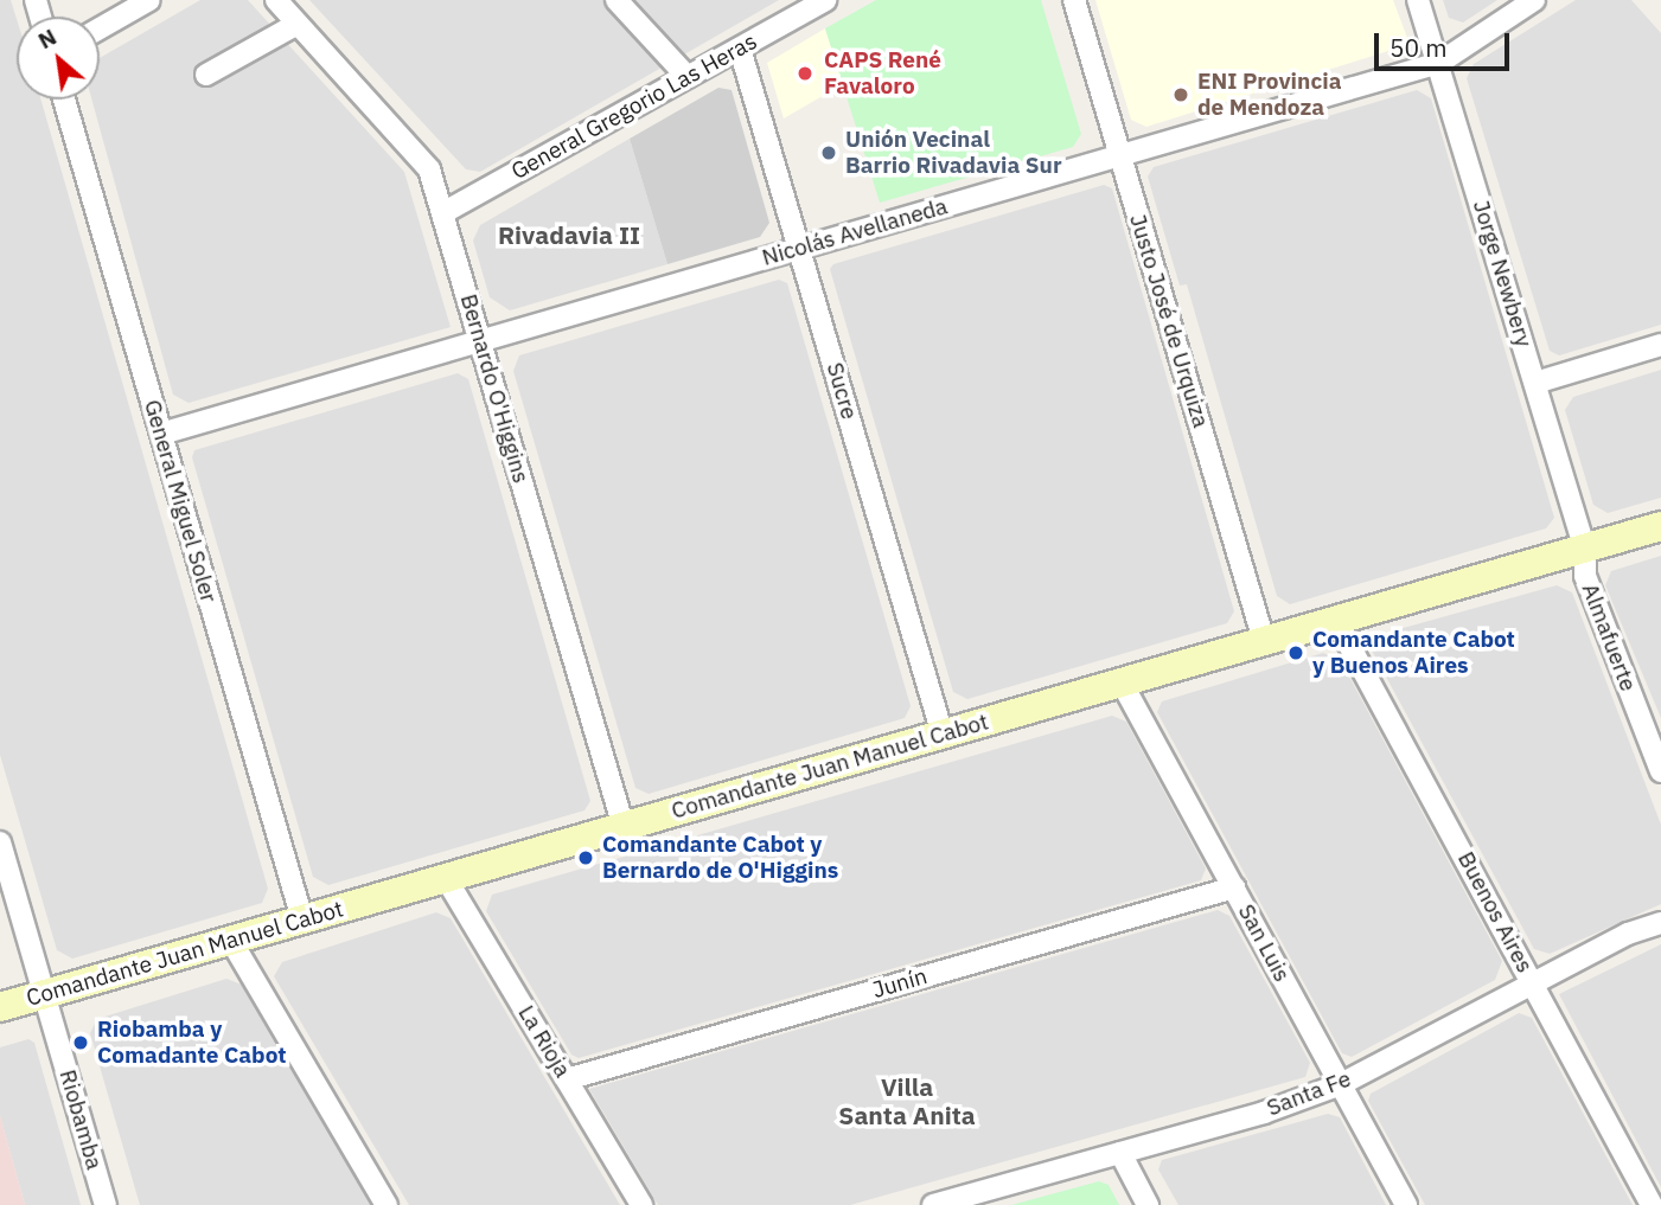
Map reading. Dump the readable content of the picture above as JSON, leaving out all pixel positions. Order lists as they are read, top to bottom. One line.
{"streets":{"main road":["Comandante Juan Manuel Cabot"],"street":["General Gregorio Las Heras","Nicolás Avellaneda","Jorge Newbery","Justo José de Urquiza","Bernardo O'Higgins","Sucre","General Miguel Soler","Almafuerte","Buenos Aires","San Luis","Junín","La Rioja","Santa Fe","Riobamba"]},"crossings":[["General Gregorio Las Heras","Bernardo O'Higgins"],["General Gregorio Las Heras","Sucre"],["Nicolás Avellaneda","Jorge Newbery"],["Nicolás Avellaneda","Justo José de Urquiza"],["Nicolás Avellaneda","Bernardo O'Higgins"],["Nicolás Avellaneda","Sucre"],["Nicolás Avellaneda","General Miguel Soler"],["Jorge Newbery","Almafuerte"],["Jorge Newbery","Comandante Juan Manuel Cabot"],["Justo José de Urquiza","Comandante Juan Manuel Cabot"],["Bernardo O'Higgins","Comandante Juan Manuel Cabot"],["Sucre","Comandante Juan Manuel Cabot"],["General Miguel Soler","Comandante Juan Manuel Cabot"],["Almafuerte","Comandante Juan Manuel Cabot"],["Comandante Juan Manuel Cabot","Buenos Aires"],["Comandante Juan Manuel Cabot","San Luis"],["Comandante Juan Manuel Cabot","La Rioja"],["Comandante Juan Manuel Cabot","Riobamba"],["Buenos Aires","Santa Fe"],["San Luis","Junín"],["San Luis","Santa Fe"],["Junín","La Rioja"]],"districts":["Rivadavia II","Villa Santa Anita"],"places":["CAPS René Favaloro","ENI Provincia de Mendoza","Unión Vecinal Barrio Rivadavia Sur","Comandante Cabot y Buenos Aires","Comandante Cabot y Bernardo de O'Higgins","Riobamba y Comadante Cabot"],"scale_bar":"50 m","north":"top left"}
